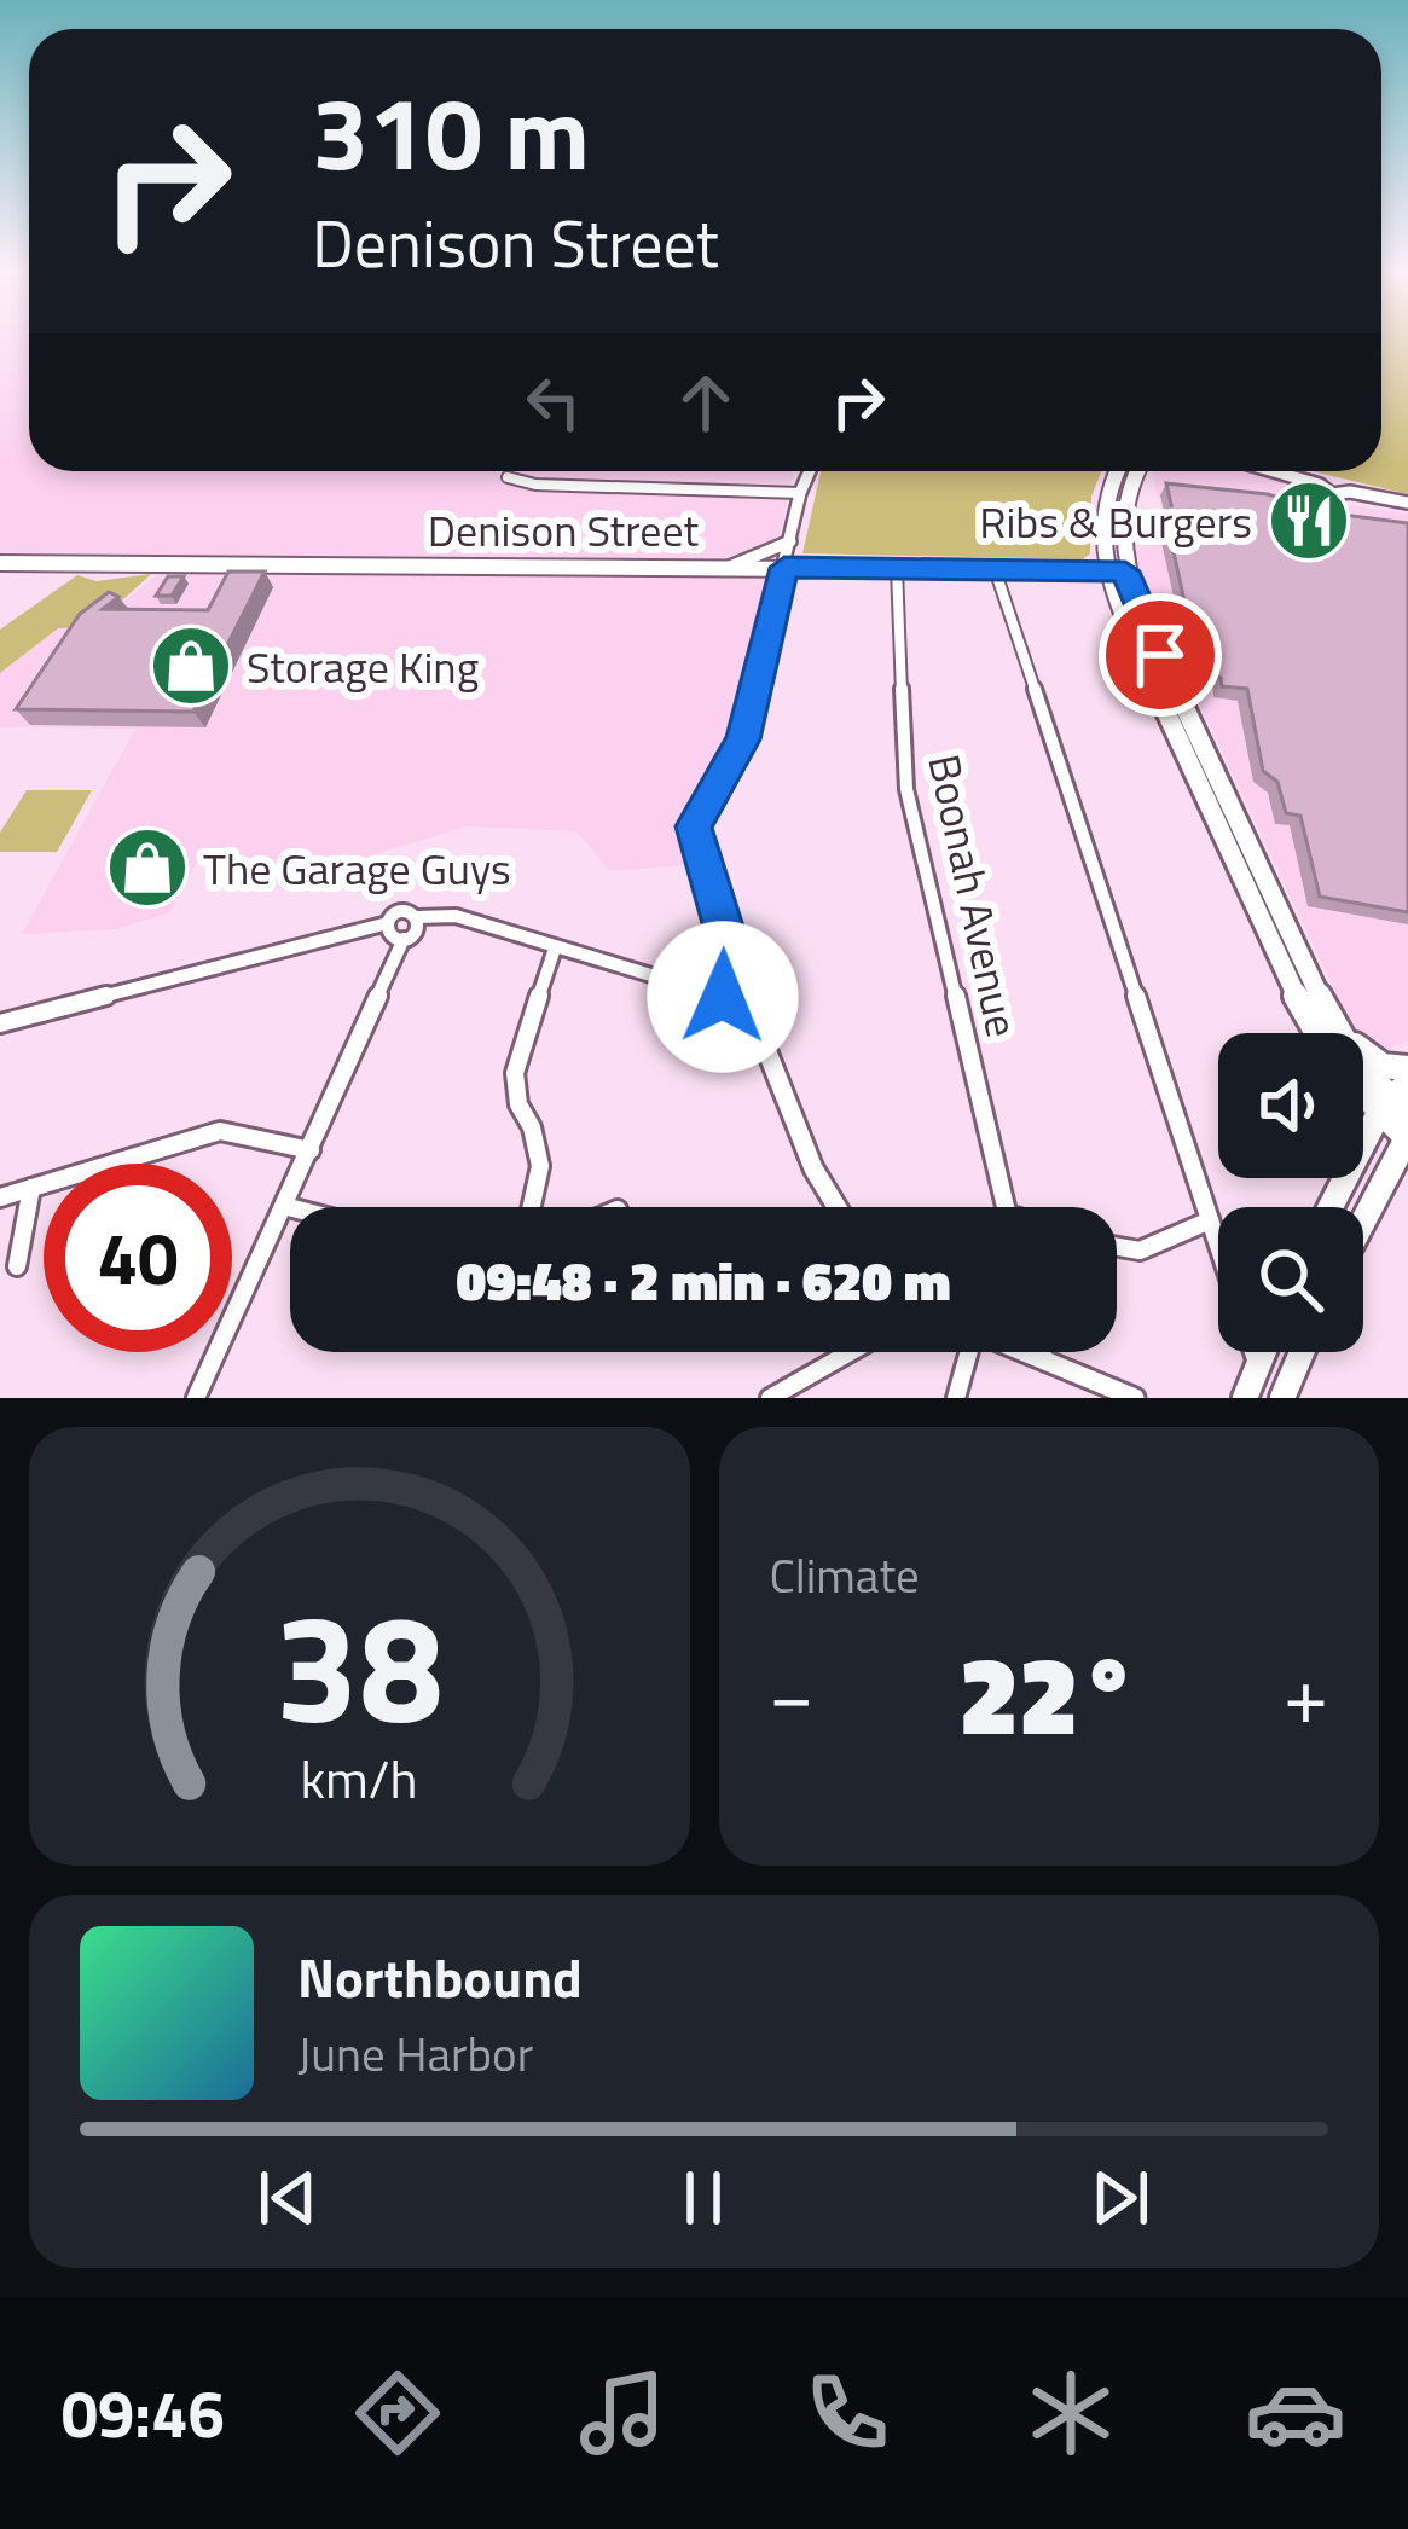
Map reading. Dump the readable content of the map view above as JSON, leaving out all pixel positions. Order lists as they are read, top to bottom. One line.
{"streets":{"main road":["Denison Street"],"street":["Boonah Avenue"]},"crossings":[["Denison Street","Boonah Avenue"]],"places":{"restaurant":["Ribs & Burgers"],"shop":["Storage King","The Garage Guys"]},"page":{"turn":["310 m","Denison Street"],"limit":"40","trip":"09:48 · 2 min · 620 m","tile":"Climate","heat":["−","22°","+"],"song":["Northbound","June Harbor"],"tabs":"09:46","gauge":["38","km/h"]}}
